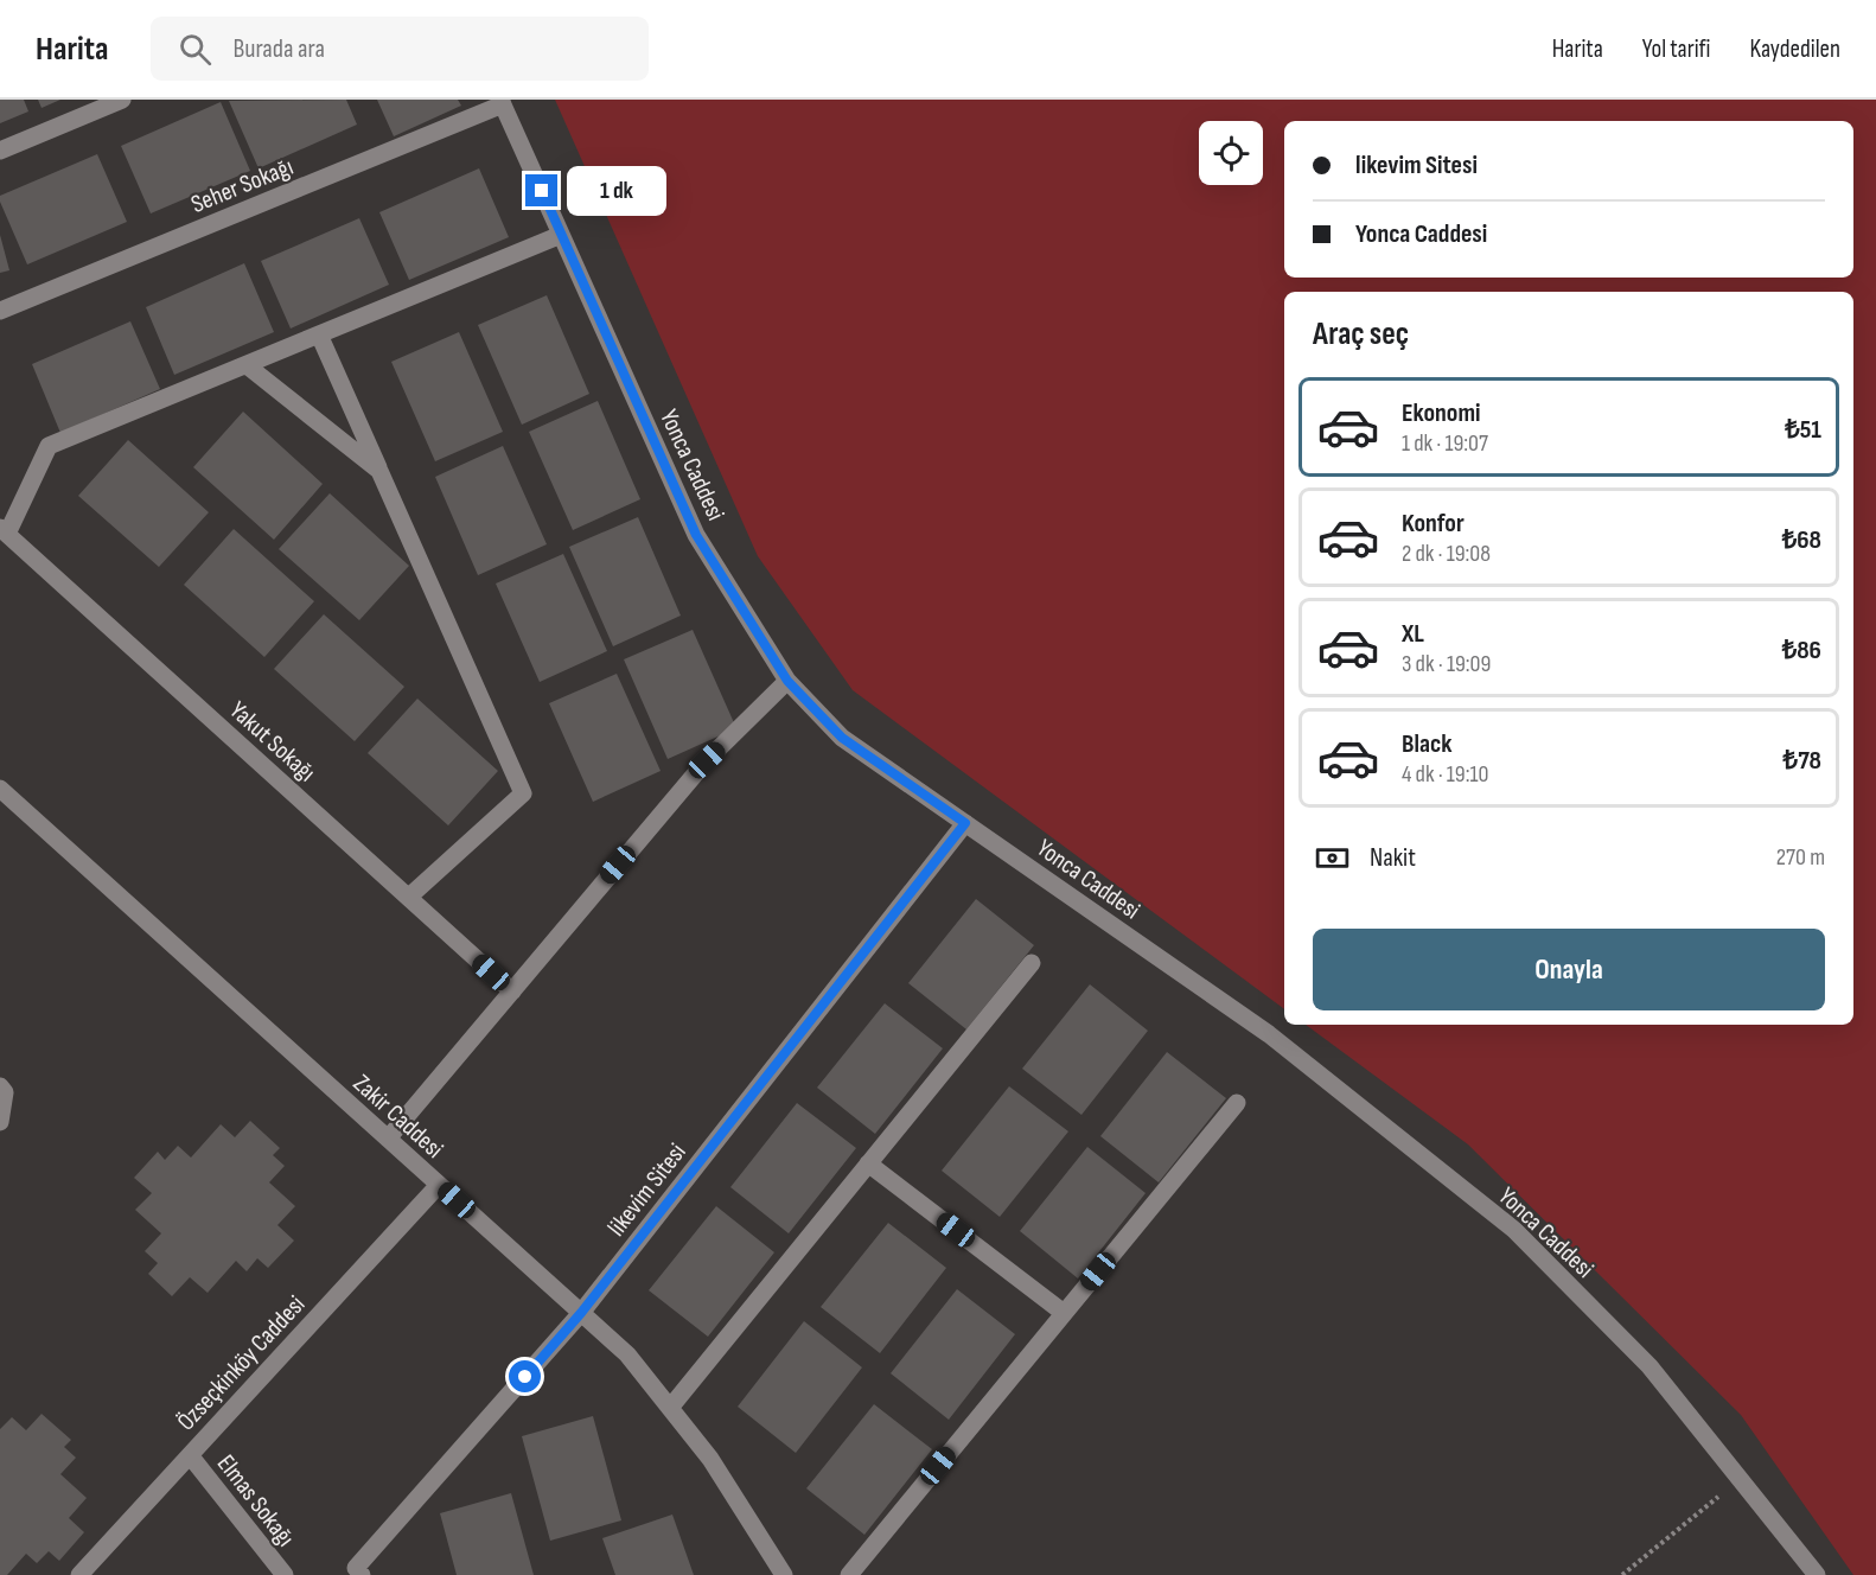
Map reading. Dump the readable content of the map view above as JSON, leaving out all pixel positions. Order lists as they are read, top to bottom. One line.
{"streets":{"street":["Seher Sokağı","Yonca Caddesi","Yakut Sokağı","Zakir Caddesi","likevim Sitesi","Özseçkinköy Caddesi","Elmas Sokağı"]},"crossings":[["Seher Sokağı","Yonca Caddesi"],["Yonca Caddesi","likevim Sitesi"],["Zakir Caddesi","likevim Sitesi"],["Zakir Caddesi","Özseçkinköy Caddesi"],["Özseçkinköy Caddesi","Elmas Sokağı"]],"page":{"header":"Harita","search":"Burada ara","nav":["Harita","Yol tarifi","Kaydedilen"],"banner":["likevim Sitesi","Yonca Caddesi"],"bubble":"1 dk","heading":"Araç seç","list":[{"name":"Ekonomi","note":"1 dk · 19:07","value":"₺51"},{"name":"Konfor","note":"2 dk · 19:08","value":"₺68"},{"name":"XL","note":"3 dk · 19:09","value":"₺86"},{"name":"Black","note":"4 dk · 19:10","value":"₺78"}],"pay":["Nakit","270 m"],"buttons":"Onayla"}}
